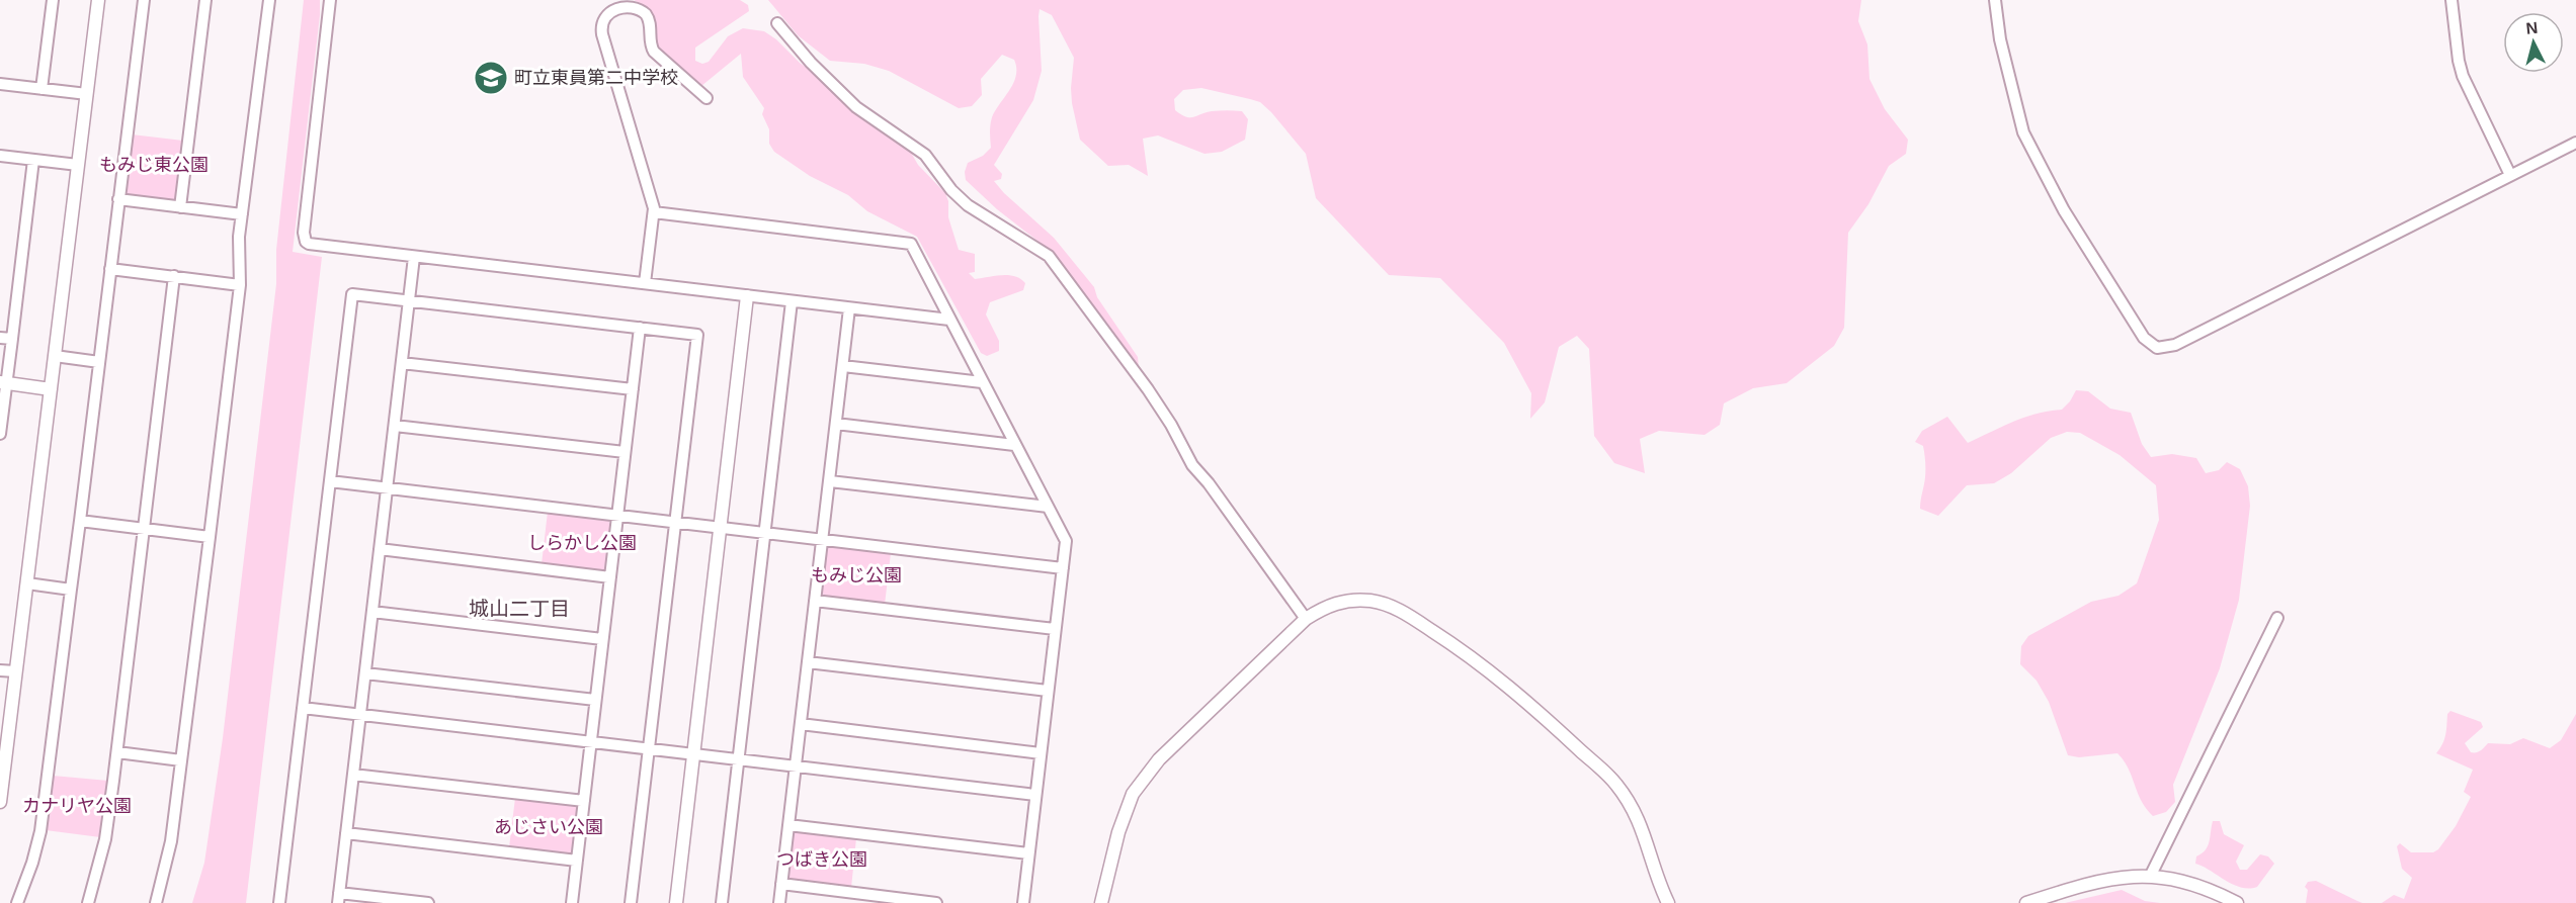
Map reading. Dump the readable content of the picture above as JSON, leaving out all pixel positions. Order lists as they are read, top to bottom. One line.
{"districts":["城山二丁目"],"parks":["もみじ東公園","しらかし公園","もみじ公園","カナリヤ公園","あじさい公園","つばき公園"],"places":{"school or university":["町立東員第二中学校"]},"north":"top"}
